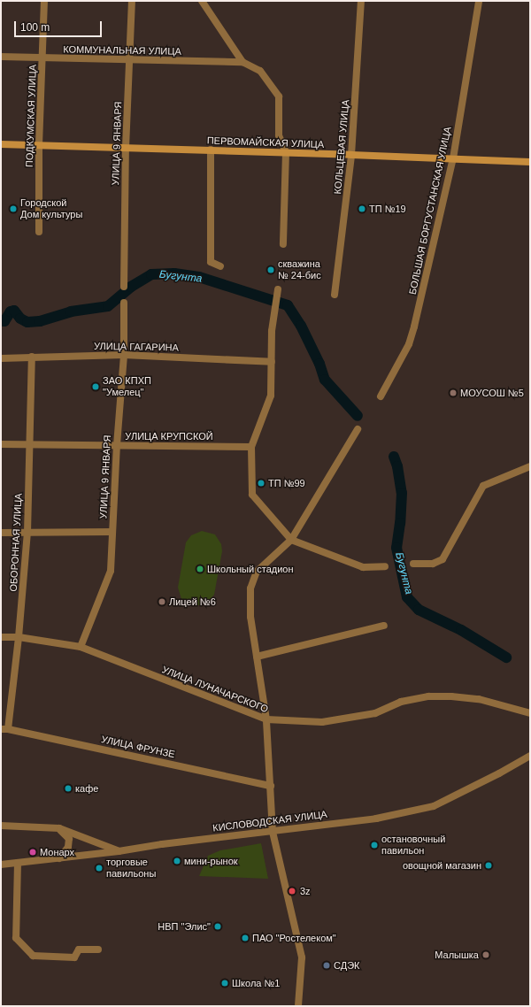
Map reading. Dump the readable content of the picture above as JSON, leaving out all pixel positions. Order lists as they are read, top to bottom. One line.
{"streets":{"main road":["ПЕРВОМАЙСКАЯ УЛИЦА"],"street":["КОММУНАЛЬНАЯ УЛИЦА","ПОДКУМСКАЯ УЛИЦА","УЛИЦА 9 ЯНВАРЯ","КОЛЬЦЕВАЯ УЛИЦА","БОЛЬШАЯ БОРГУСТАНСКАЯ УЛИЦА","УЛИЦА ГАГАРИНА","УЛИЦА КРУПСКОЙ","ОБОРОННАЯ УЛИЦА","УЛИЦА ЛУНАЧАРСКОГО","УЛИЦА ФРУНЗЕ","КИСЛОВОДСКАЯ УЛИЦА"]},"crossings":[["КОММУНАЛЬНАЯ УЛИЦА","ПОДКУМСКАЯ УЛИЦА"],["КОММУНАЛЬНАЯ УЛИЦА","УЛИЦА 9 ЯНВАРЯ"],["ПОДКУМСКАЯ УЛИЦА","ПЕРВОМАЙСКАЯ УЛИЦА"],["ПЕРВОМАЙСКАЯ УЛИЦА","УЛИЦА 9 ЯНВАРЯ"],["ПЕРВОМАЙСКАЯ УЛИЦА","КОЛЬЦЕВАЯ УЛИЦА"],["ПЕРВОМАЙСКАЯ УЛИЦА","БОЛЬШАЯ БОРГУСТАНСКАЯ УЛИЦА"],["УЛИЦА 9 ЯНВАРЯ","УЛИЦА ГАГАРИНА"],["УЛИЦА 9 ЯНВАРЯ","УЛИЦА КРУПСКОЙ"],["УЛИЦА 9 ЯНВАРЯ","УЛИЦА ЛУНАЧАРСКОГО"],["УЛИЦА ГАГАРИНА","ОБОРОННАЯ УЛИЦА"],["УЛИЦА КРУПСКОЙ","ОБОРОННАЯ УЛИЦА"],["ОБОРОННАЯ УЛИЦА","УЛИЦА ЛУНАЧАРСКОГО"],["ОБОРОННАЯ УЛИЦА","УЛИЦА ФРУНЗЕ"]],"water":["Бугунта"],"places":["Городской Дом культуры","ТП №19","скважина № 24-бис","ЗАО КПХП \"Умелец\"","МОУСОШ №5","ТП №99","Школьный стадион","Лицей №6","кафе","остановочный павильон","Монарх","мини-рынок","овощной магазин","торговые павильоны","3z","НВП \"Элис\"","ПАО \"Ростелеком\"","Малышка","СДЭК","Школа №1"],"scale_bar":"100 m"}
